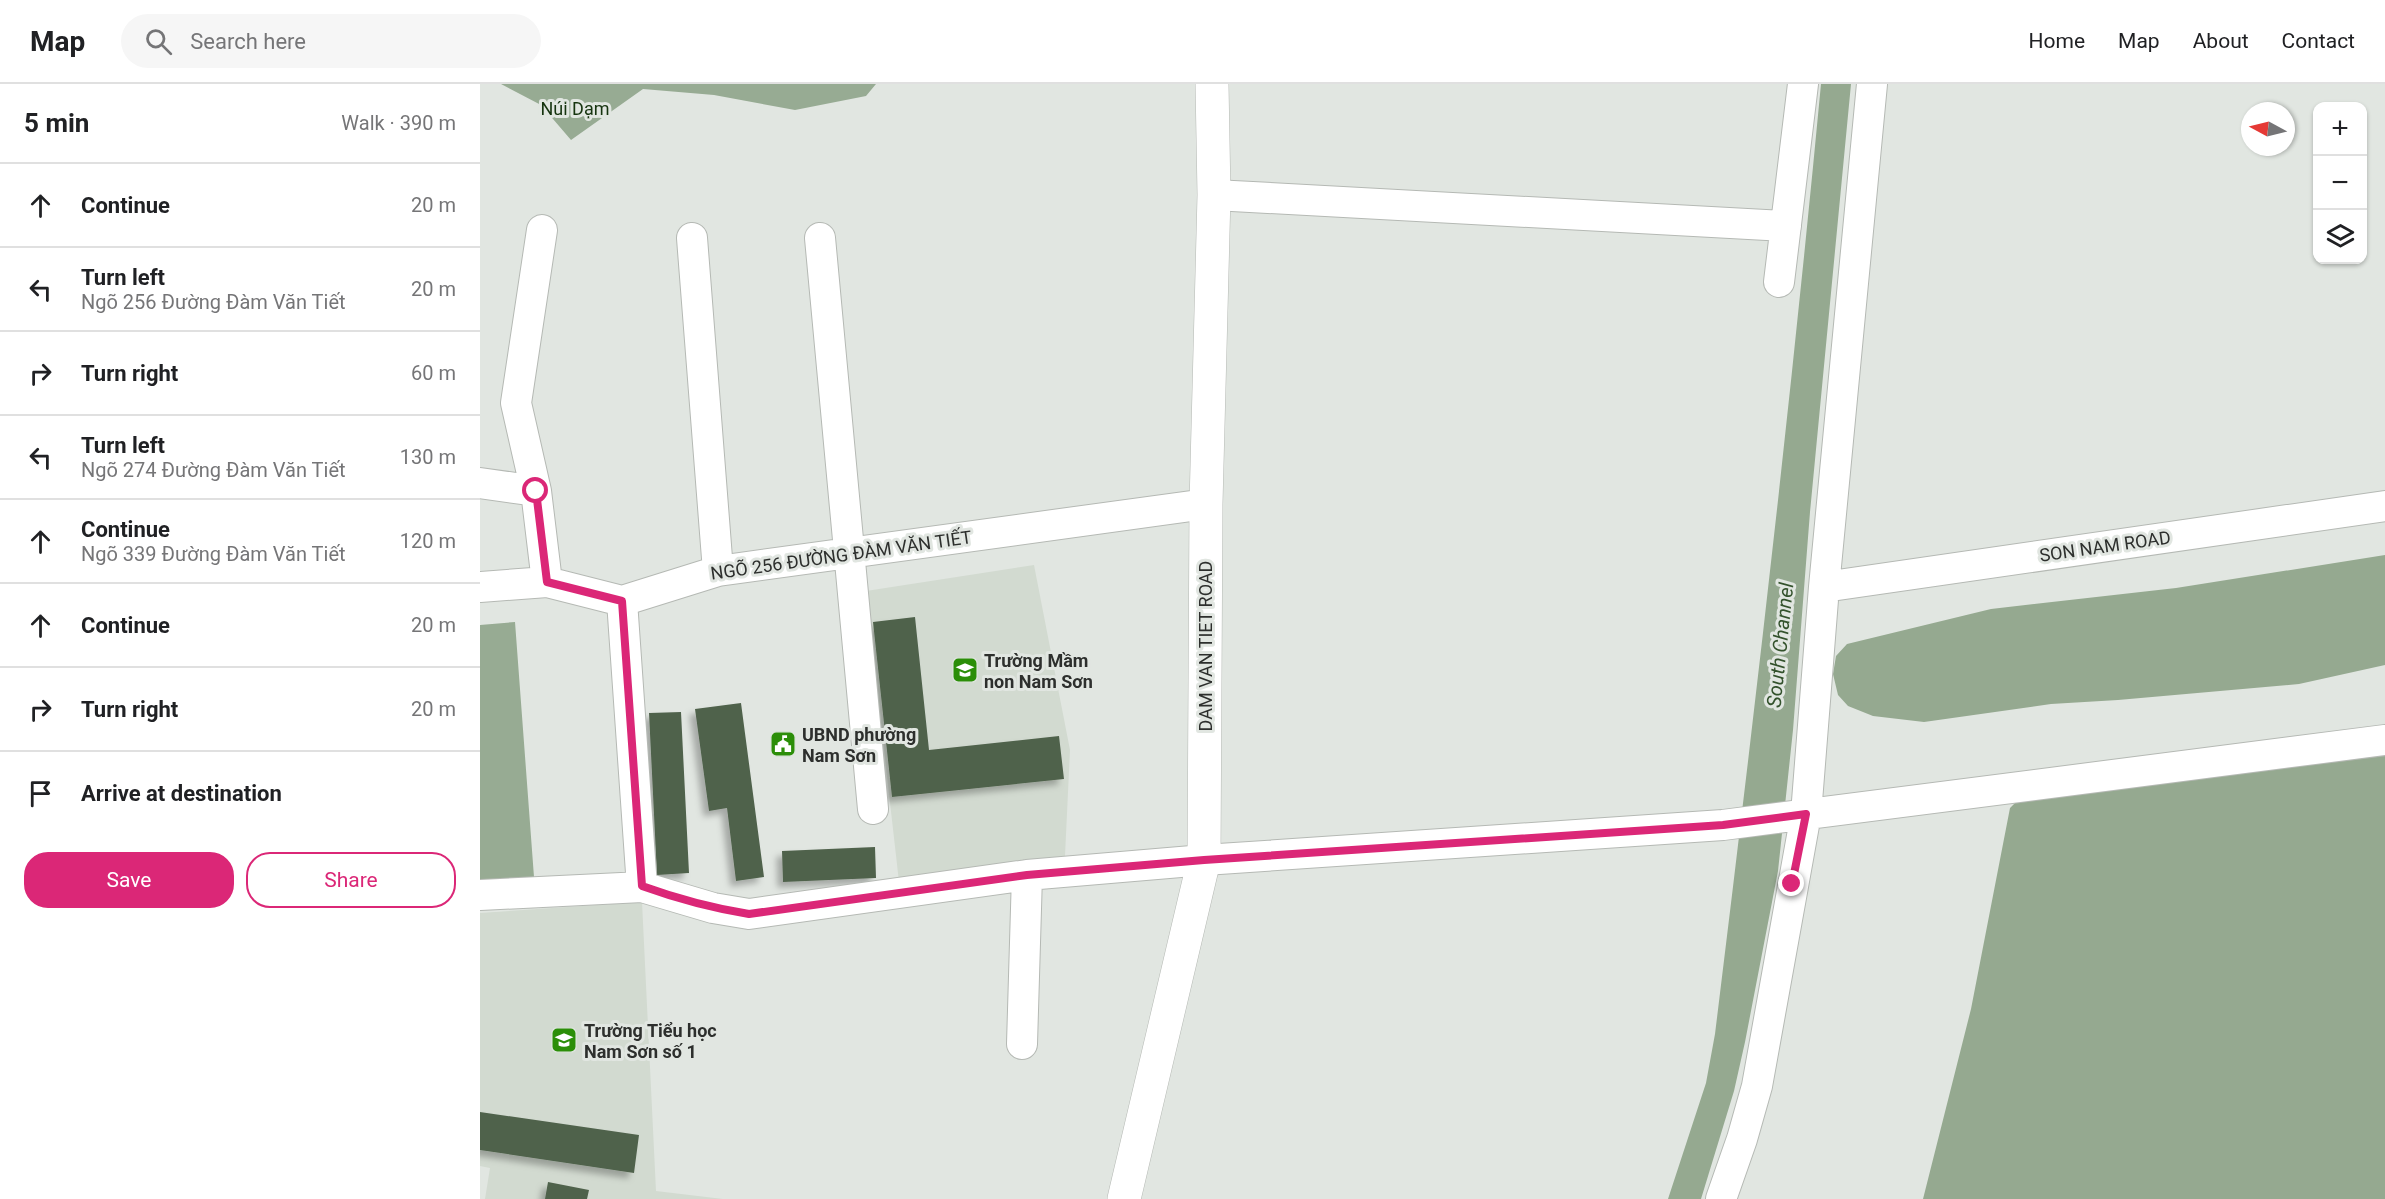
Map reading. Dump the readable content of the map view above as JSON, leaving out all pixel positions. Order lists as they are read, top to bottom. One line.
{"streets":{"main road":["DAM VAN TIET ROAD"],"street":["SON NAM ROAD","NGÕ 256 ĐƯỜNG ĐÀM VĂN TIẾT"]},"crossings":[["NGÕ 256 ĐƯỜNG ĐÀM VĂN TIẾT","DAM VAN TIET ROAD"]],"water":["South Channel"],"parks":["Núi Dạm"],"places":{"school or university":["Trường Mầm non Nam Sơn","Trường Tiểu học Nam Sơn số 1"],"public building":["UBND phường Nam Sơn"]},"north":"left","page":{"header":"Map","search":"Search here","nav":["Home","Map","About","Contact"],"heading":["5 min","Walk · 390 m"],"map_buttons":["+","−"],"list":[["Continue","20 m"],["Turn left","Ngõ 256 Đường Đàm Văn Tiết","20 m"],["Turn right","60 m"],["Turn left","Ngõ 274 Đường Đàm Văn Tiết","130 m"],["Continue","Ngõ 339 Đường Đàm Văn Tiết","120 m"],["Continue","20 m"],["Turn right","20 m"],"Arrive at destination"],"buttons":["Save","Share"]}}
